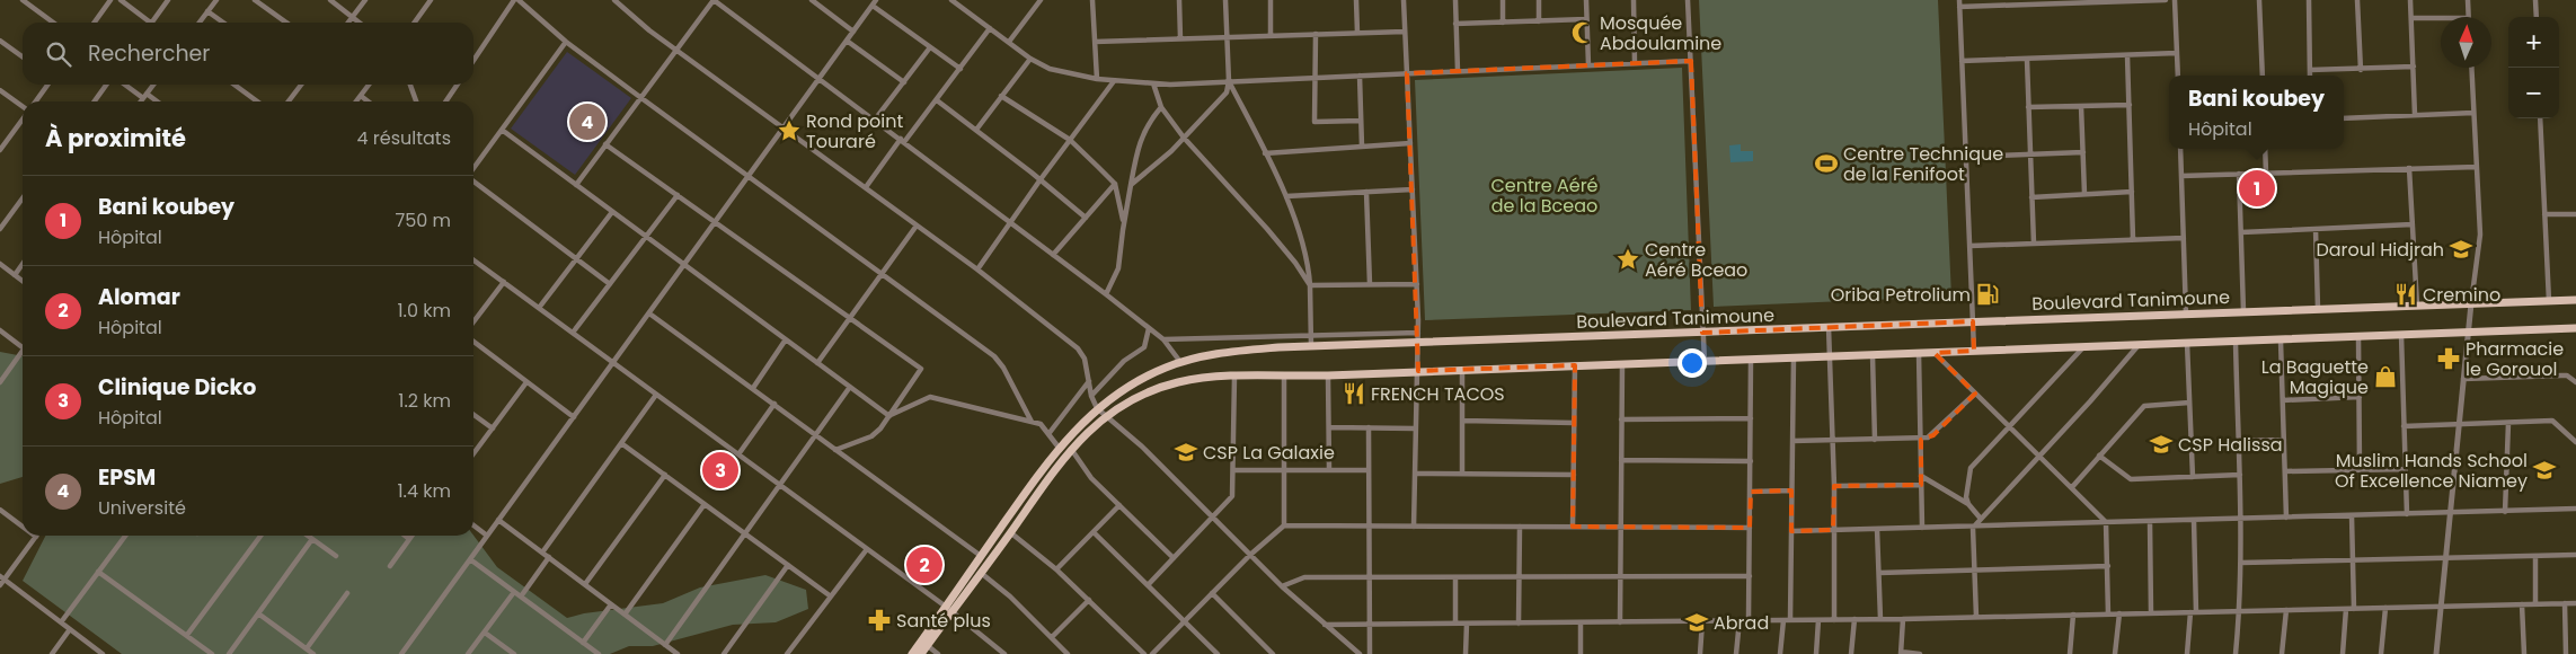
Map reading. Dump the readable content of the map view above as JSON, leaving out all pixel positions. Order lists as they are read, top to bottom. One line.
{"streets":{"main road":["Boulevard Tanimoune"]},"parks":["Centre Aéré de la Bceao"],"places":{"mosque":["Mosquée Abdoulamine"],"place":["Rond point Touraré","Centre Aéré Bceao"],"sports":["Centre Technique de la Fenifoot"],"school or university":["Daroul Hidjrah","CSP Halissa","CSP La Galaxie","Muslim Hands School Of Excellence Niamey","Abrad"],"fuel station":["Oriba Petrolium"],"restaurant":["Cremino","FRENCH TACOS"],"pharmacy":["Pharmacie le Gorouol","Santé plus"],"shop":["La Baguette Magique"]},"north":"top","page":{"map_buttons":["+","−"],"search":"Rechercher","popup":["Bani koubey","Hôpital"],"pins":["4","1","3","2"],"heading":["À proximité","4 résultats"],"list":[{"mark":"1","name":"Bani koubey","note":"Hôpital","value":"750 m"},{"mark":"2","name":"Alomar","note":"Hôpital","value":"1.0 km"},{"mark":"3","name":"Clinique Dicko","note":"Hôpital","value":"1.2 km"},{"mark":"4","name":"EPSM","note":"Université","value":"1.4 km"}]}}
